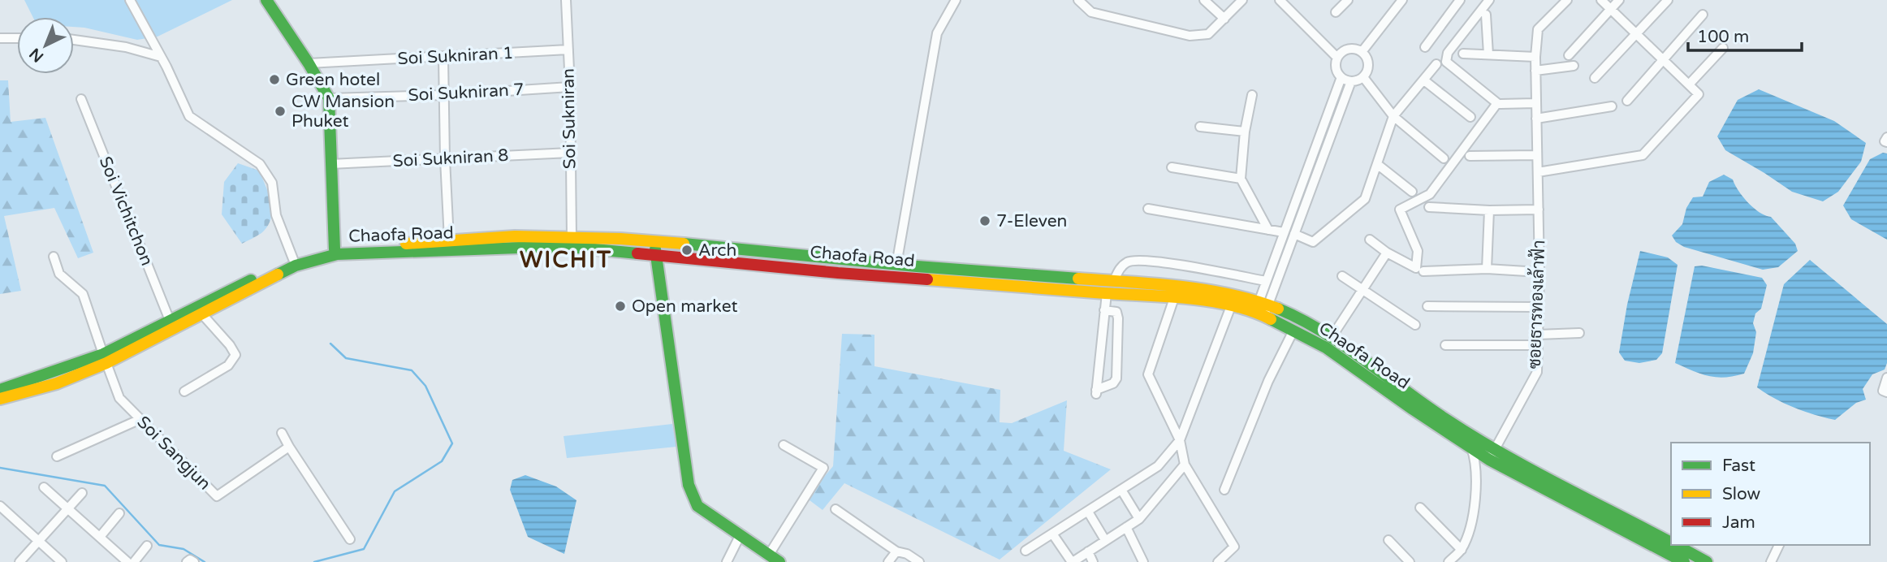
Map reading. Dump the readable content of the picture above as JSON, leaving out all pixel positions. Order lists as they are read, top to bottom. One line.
{"streets":{"main road":["Chaofa Road"],"street":["Soi Sukniran 1","Soi Sukniran 7","Soi Sukniran","Soi Sukniran 8","Soi Vichitchon","ซอยธารทองเล้าฟ้า","Soi Sangjun"]},"crossings":[["Soi Sukniran 1","Soi Sukniran"],["Soi Sukniran 7","Soi Sukniran"],["Soi Sukniran","Soi Sukniran 8"],["Soi Sukniran","Chaofa Road"],["Soi Vichitchon","Chaofa Road"],["Chaofa Road","ซอยธารทองเล้าฟ้า"],["Chaofa Road","Soi Sangjun"]],"districts":["WICHIT"],"places":["Green hotel","CW Mansion Phuket","7-Eleven","Arch","Open market"],"legend":["Fast","Slow","Jam"],"scale_bar":"100 m","north":"bottom left"}
